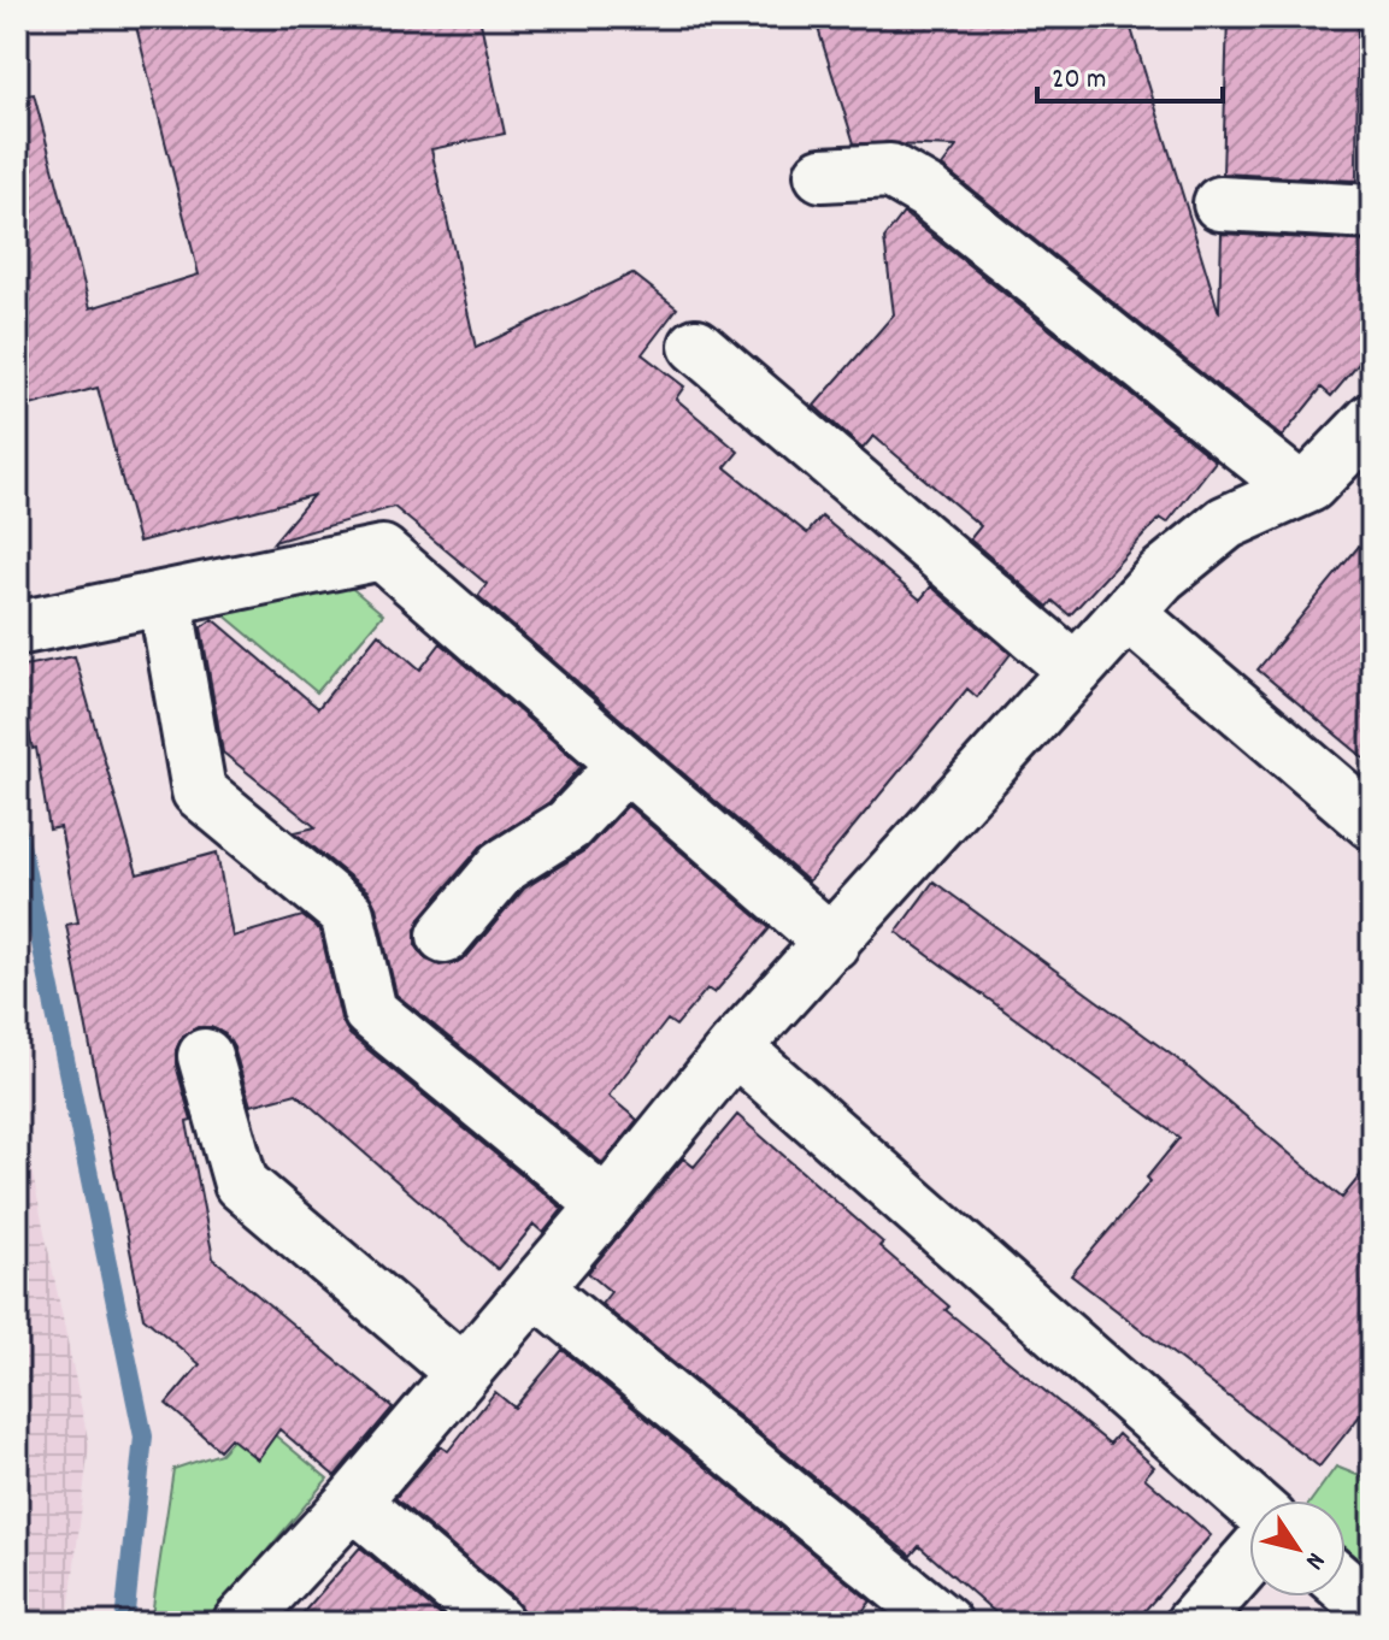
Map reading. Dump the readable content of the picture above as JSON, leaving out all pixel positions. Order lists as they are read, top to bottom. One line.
{"scale_bar":"20 m","north":"bottom right"}
